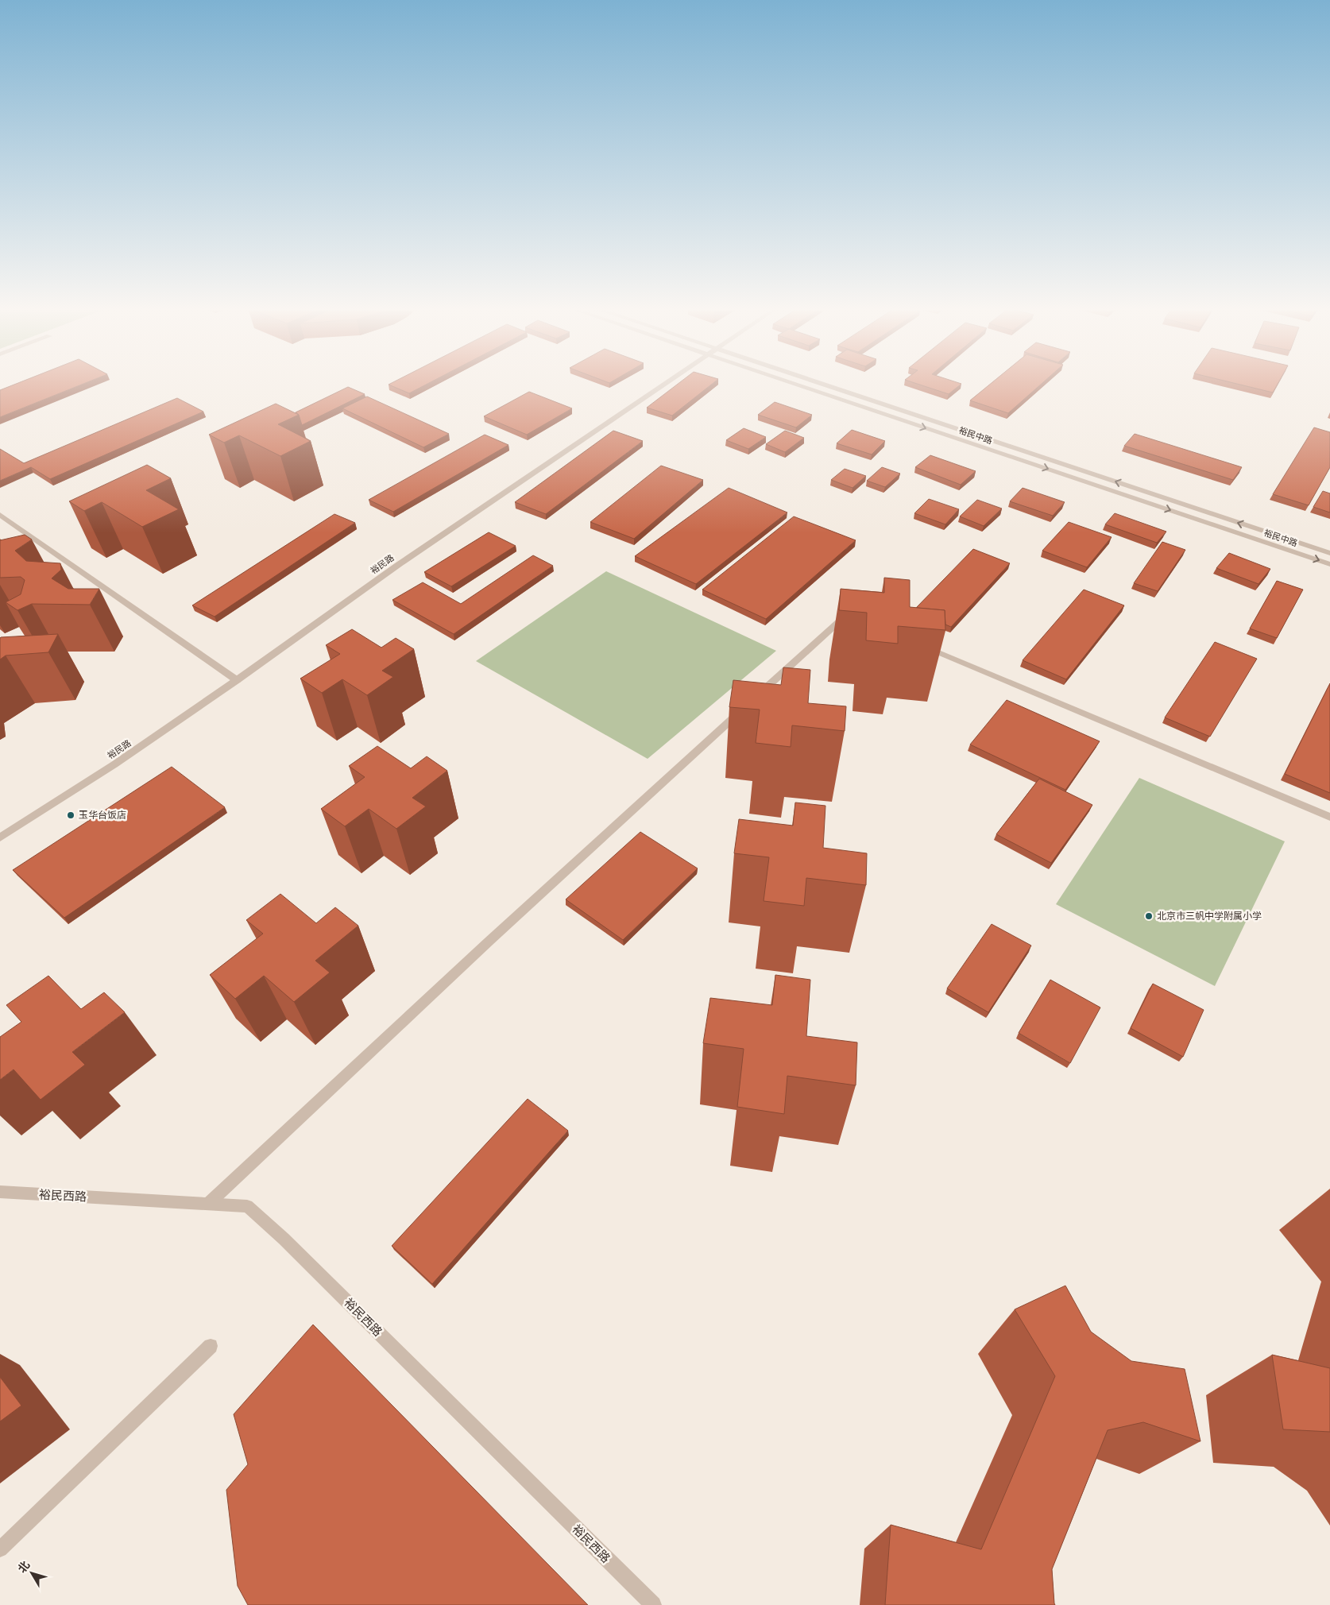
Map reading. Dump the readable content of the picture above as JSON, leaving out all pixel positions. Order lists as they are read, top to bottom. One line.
{"streets":{"street":["裕民中路","裕民路","裕民西路"]},"places":["玉华台饭店","北京市三帆中学附属小学"],"north":"top left"}
